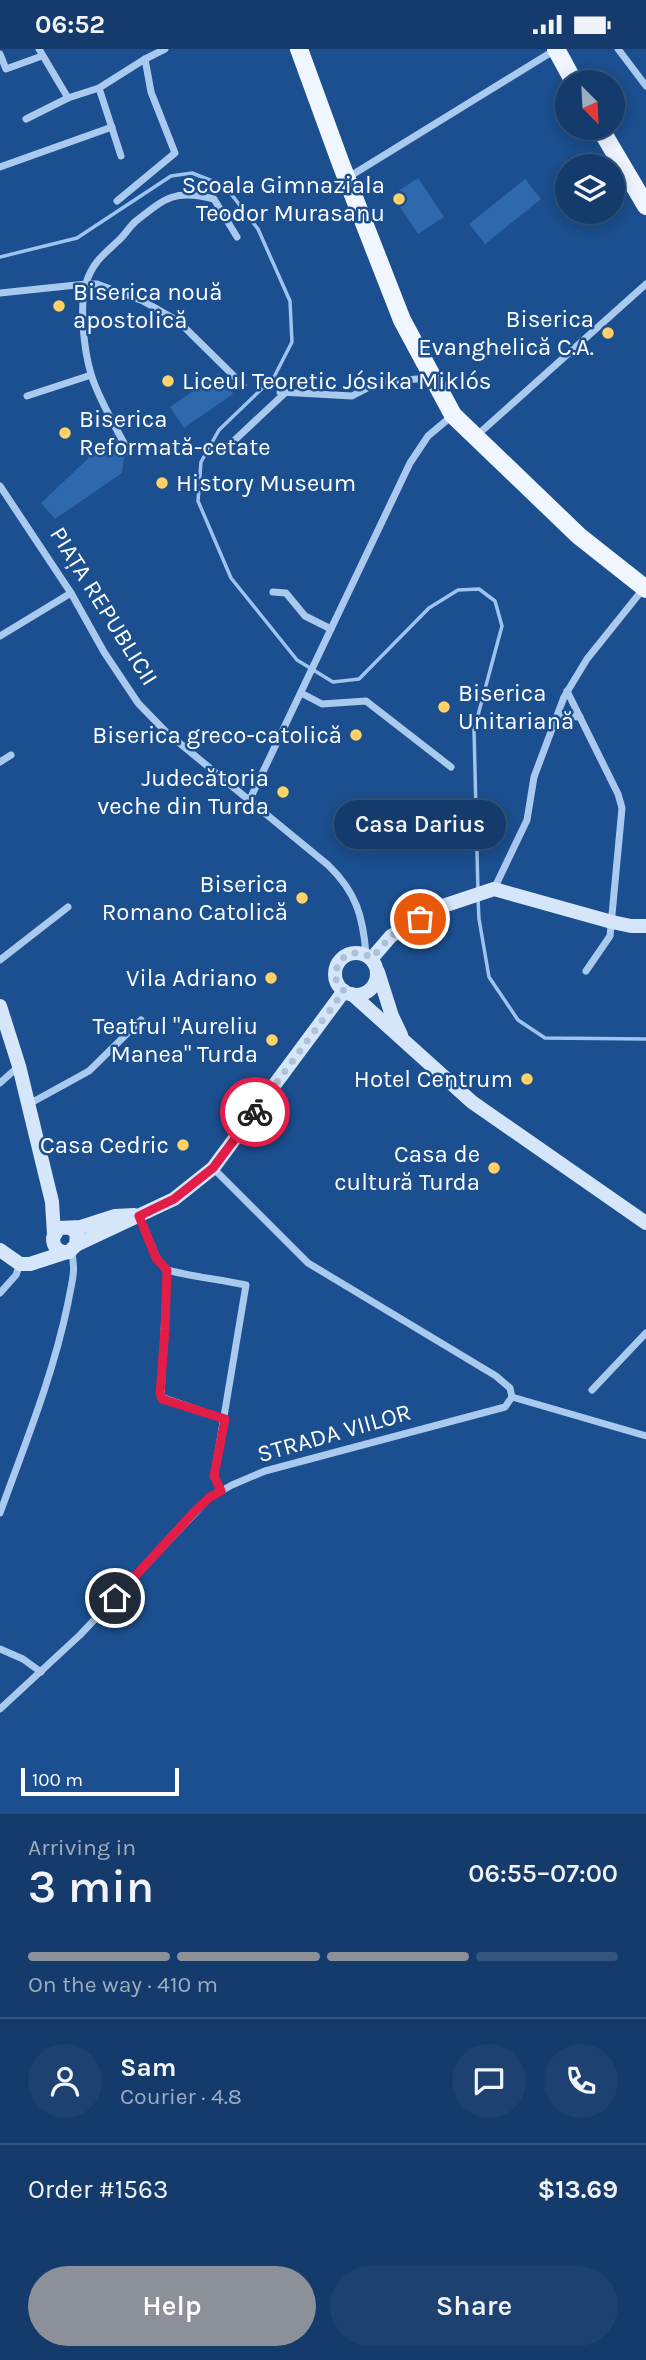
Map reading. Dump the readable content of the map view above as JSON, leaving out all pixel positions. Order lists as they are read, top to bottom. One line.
{"streets":{"street":["PIAȚA REPUBLICII","STRADA VIILOR"]},"places":["Scoala Gimnaziala Teodor Murasanu","Biserica nouă apostolică","Biserica Evanghelică C.A.","Liceul Teoretic Jósika Miklós","Biserica Reformată-cetate","History Museum","Biserica Unitariană","Biserica greco-catolică","Judecătoria veche din Turda","Biserica Romano Catolică","Casa Darius","Vila Adriano","Teatrul \"Aureliu Manea\" Turda","Hotel Centrum","Casa Cedric","Casa de cultură Turda"],"scale_bar":"100 m","north":"bottom right","page":{"status":"06:52","bubble":"Casa Darius","scale":"100 m","heading":["3 min","Arriving in","06:55–07:00"],"panel":["Sam","Courier · 4.8","Order #1563","$13.69"],"bar":"On the way · 410 m","buttons":["Help","Share"]}}
